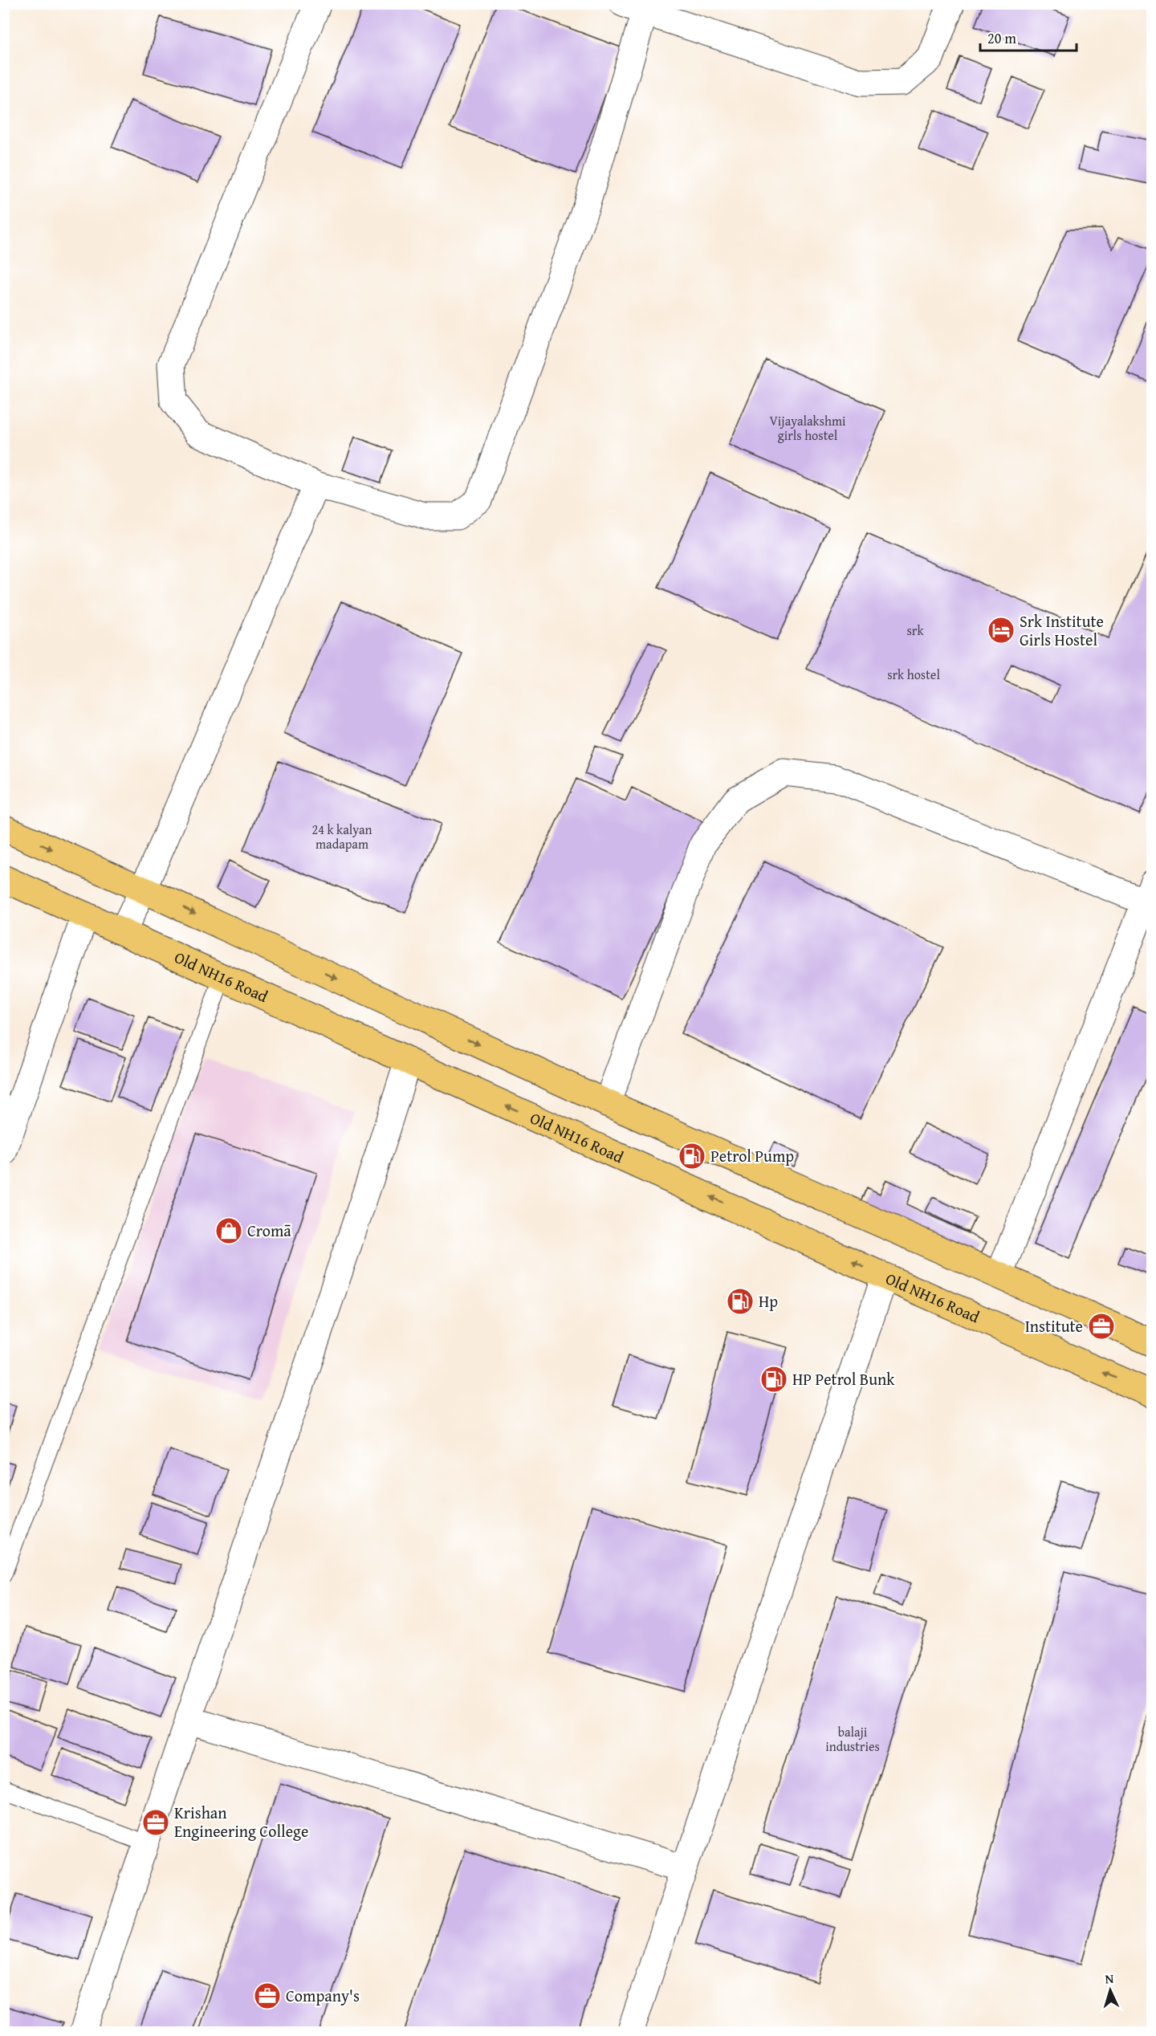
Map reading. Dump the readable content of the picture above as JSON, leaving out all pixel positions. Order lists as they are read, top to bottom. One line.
{"streets":{"main road":["Old NH16 Road"]},"places":{"hotel":["Srk Institute Girls Hostel"],"fuel station":["Petrol Pump","Hp","HP Petrol Bunk"],"shop":["Cromā"],"office":["Institute","Krishan Engineering College","Company's"]},"house_numbers":["Vijayalakshmi girls hostel","srk","srk hostel","24 k kalyan madapam","balaji industries"],"scale_bar":"20 m","north":"top"}
